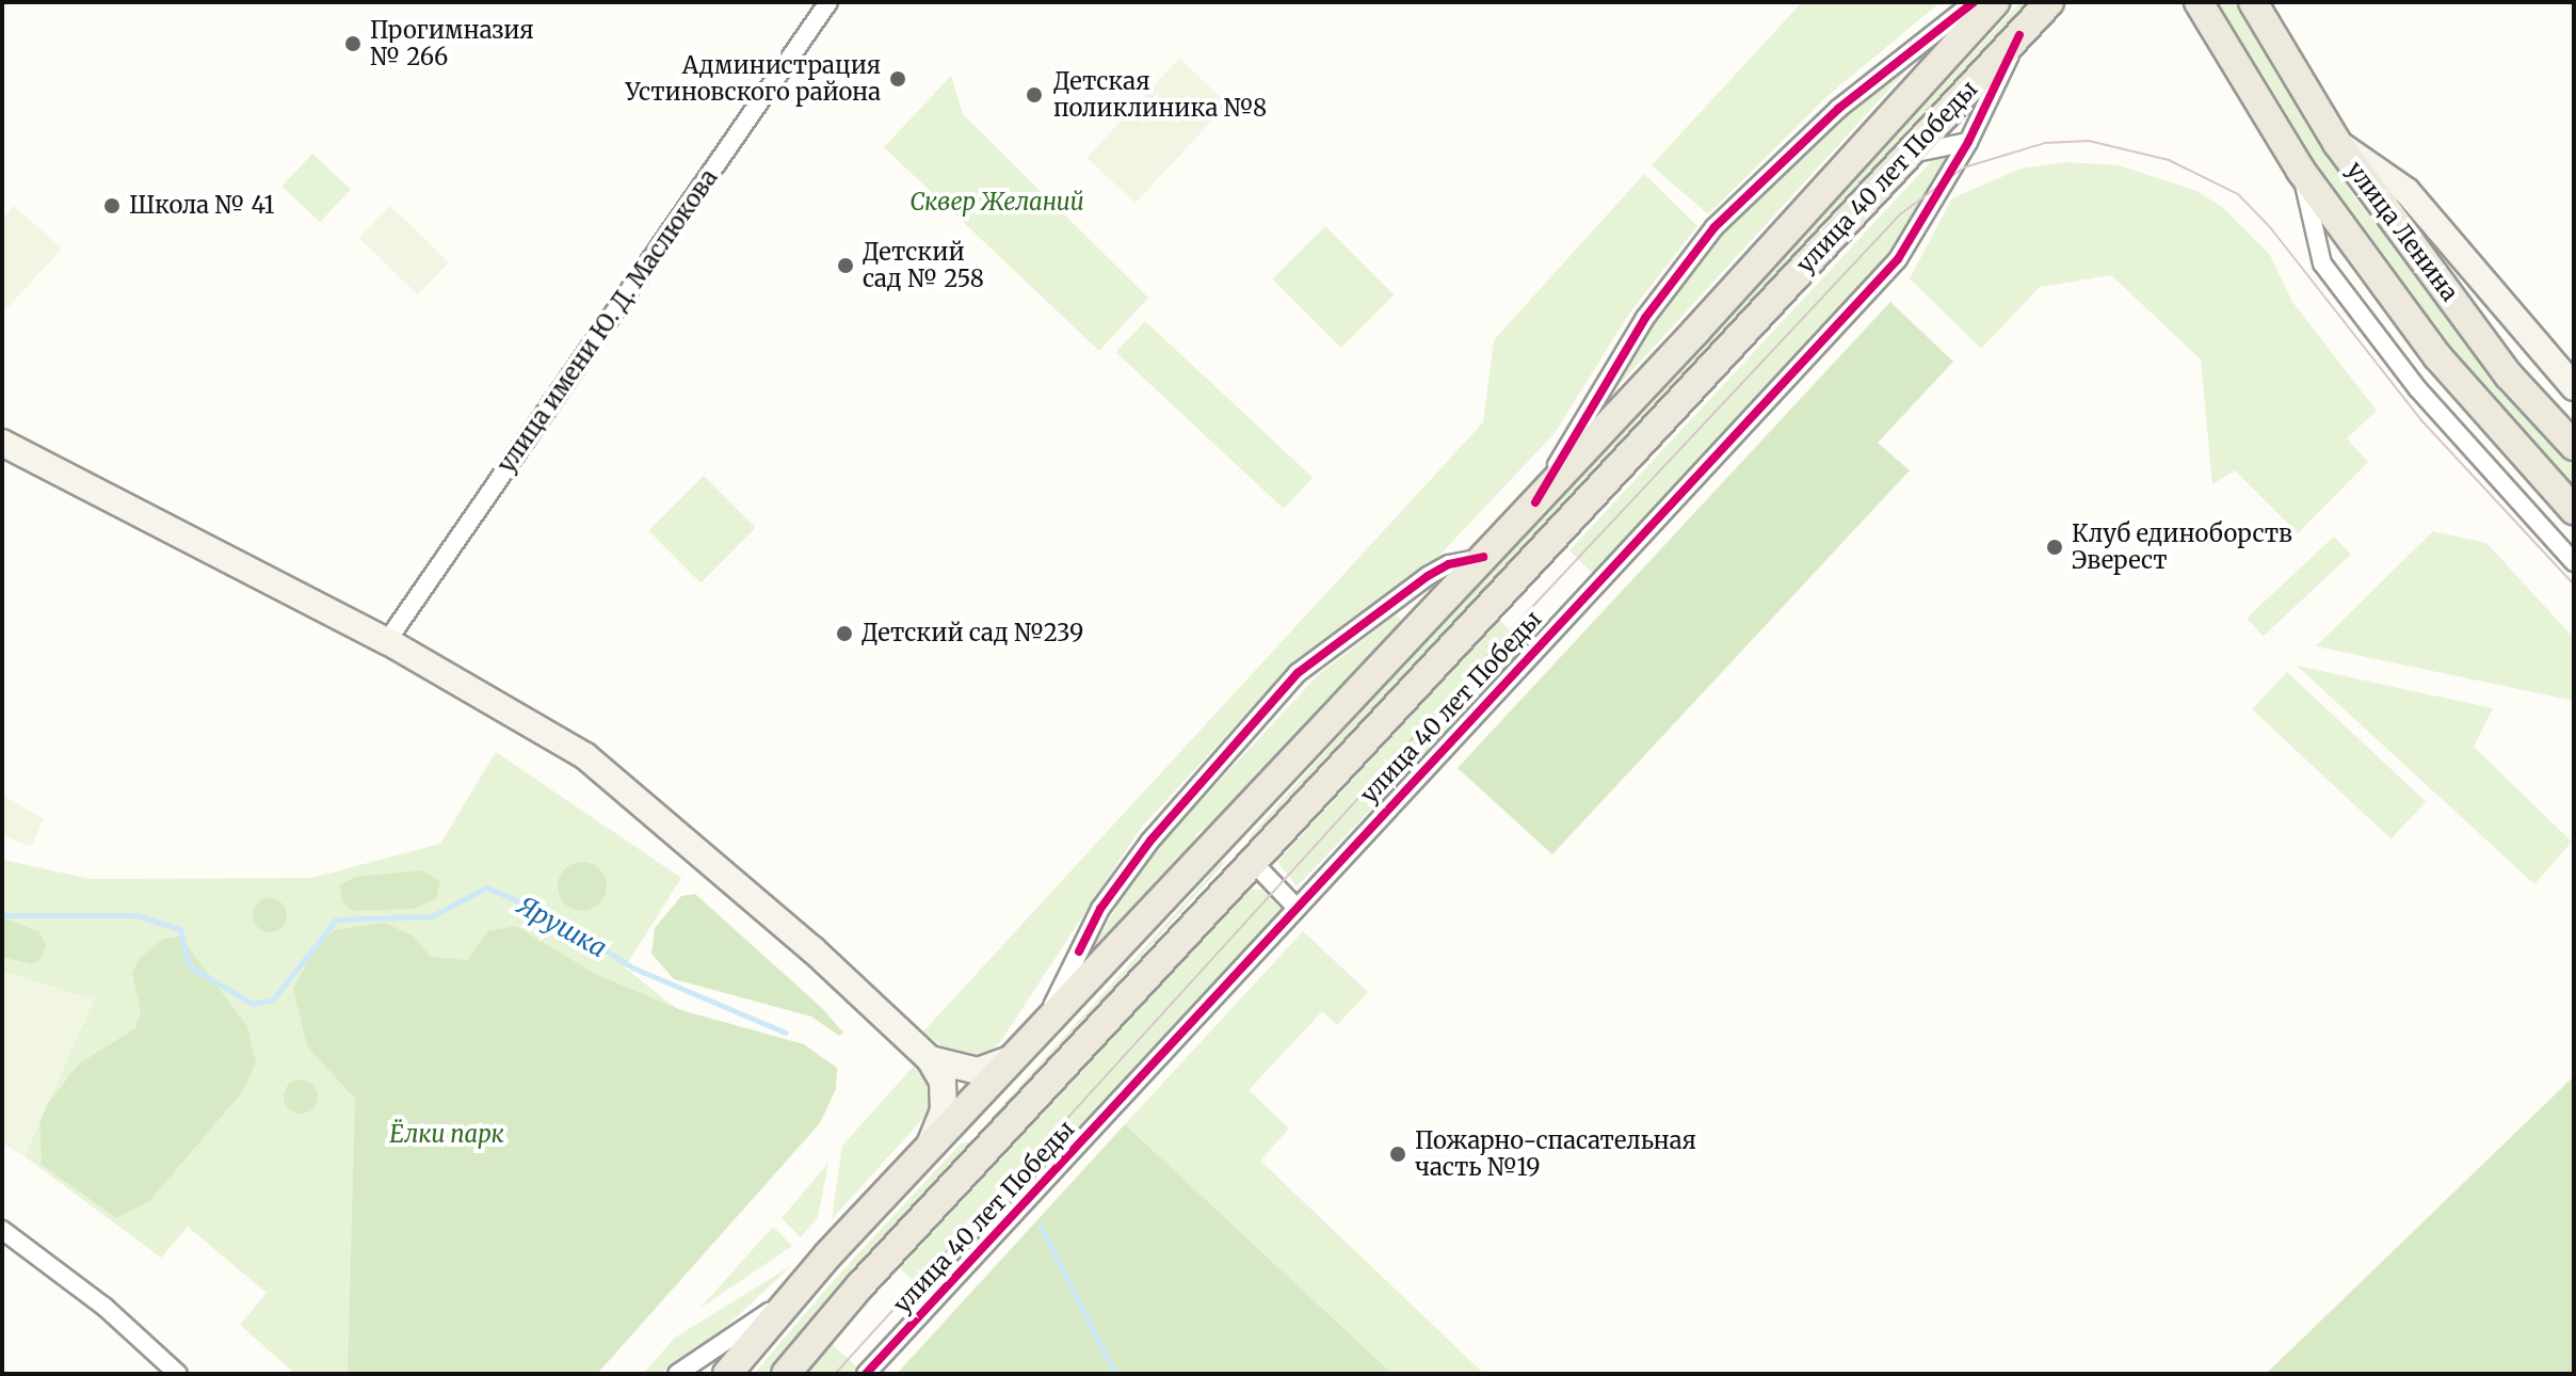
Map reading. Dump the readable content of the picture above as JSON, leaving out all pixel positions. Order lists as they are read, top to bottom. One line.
{"streets":{"main road":["улица 40 лет Победы","улица Ленина"],"street":["улица имени Ю. Д. Маслюкова"]},"water":["Ярушка"],"parks":["Сквер Желаний","Ёлки парк"],"places":["Прогимназия № 266","Администрация Устиновского района","Детская поликлиника №8","Школа № 41","Детский сад № 258","Клуб единоборств Эверест","Детский сад №239","Пожарно-спасательная часть №19"]}
